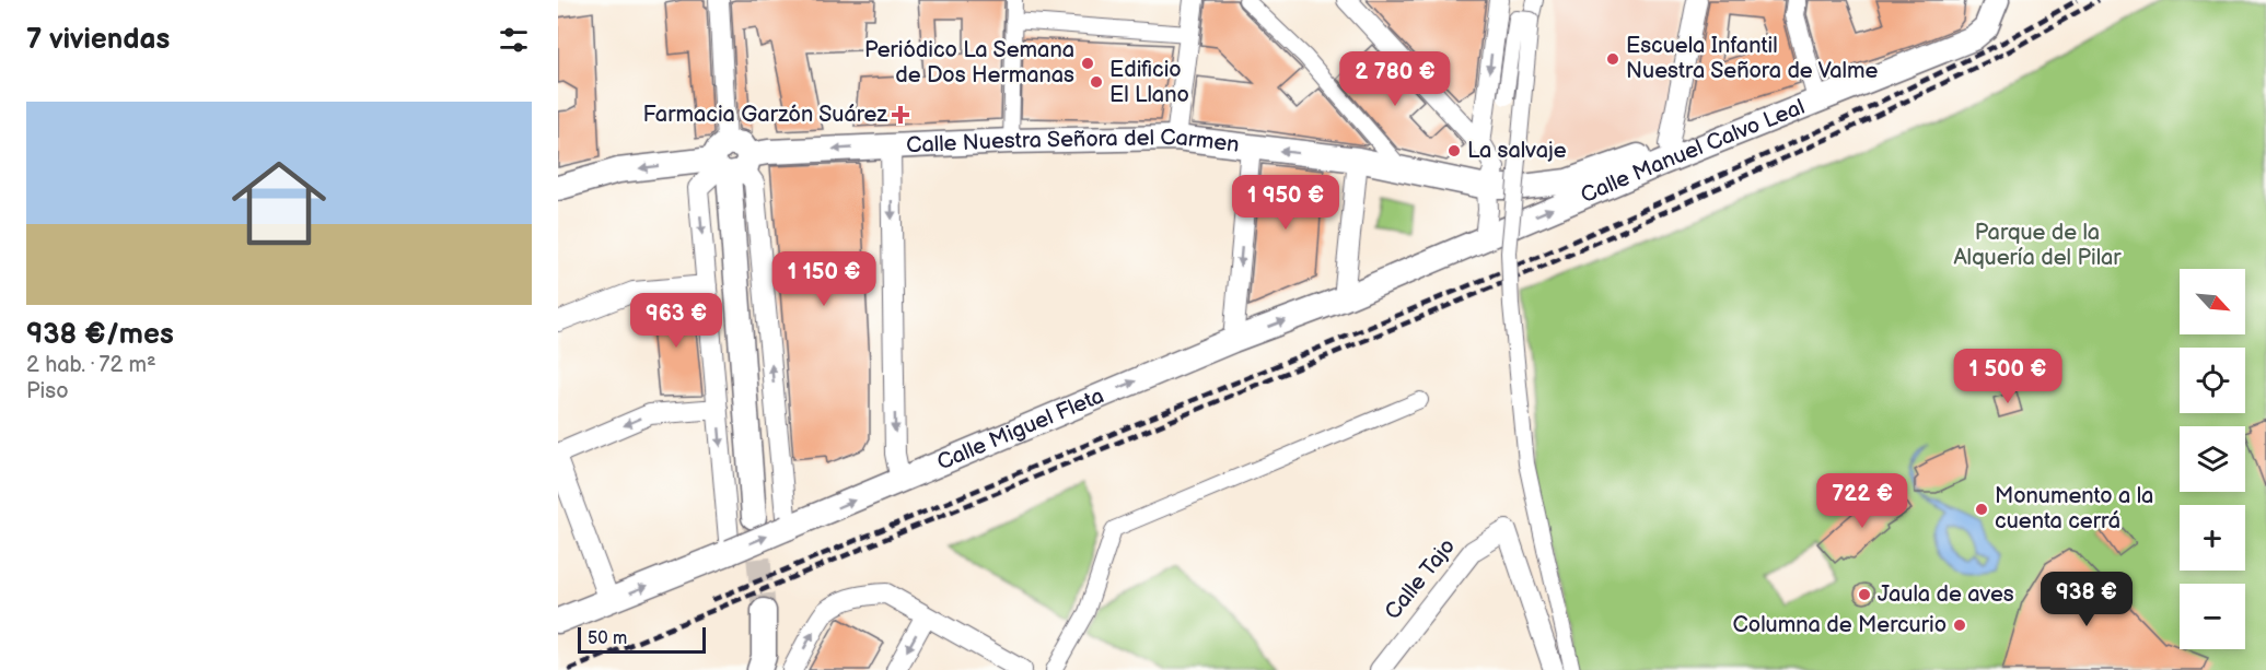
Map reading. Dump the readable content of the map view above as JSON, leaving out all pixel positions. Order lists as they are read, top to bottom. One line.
{"streets":{"street":["Calle Nuestra Señora del Carmen","Calle Manuel Calvo Leal","Calle Miguel Fleta","Calle Tajo"]},"crossings":[["Calle Nuestra Señora del Carmen","Calle Manuel Calvo Leal"],["Calle Manuel Calvo Leal","Calle Miguel Fleta"]],"one_way":["Calle Manuel Calvo Leal"],"parks":["Parque de la Alquería del Pilar"],"places":{"other":["Escuela Infantil Nuestra Señora de Valme","Periódico La Semana de Dos Hermanas","Edificio El Llano","La salvaje","Monumento a la cuenta cerrá","Jaula de aves","Columna de Mercurio"],"health":["Farmacia Garzón Suárez"]},"scale_bar":"50 m","north":"bottom right","page":{"heading":"7 viviendas","price":["2 780 €","1 950 €","1 150 €","963 €","1 500 €","722 €","938 €"],"list":[{"name":"938 €/mes","note":"2 hab. · 72 m² · Piso"}],"map_buttons":["+","−"],"scale":"50 m"}}
